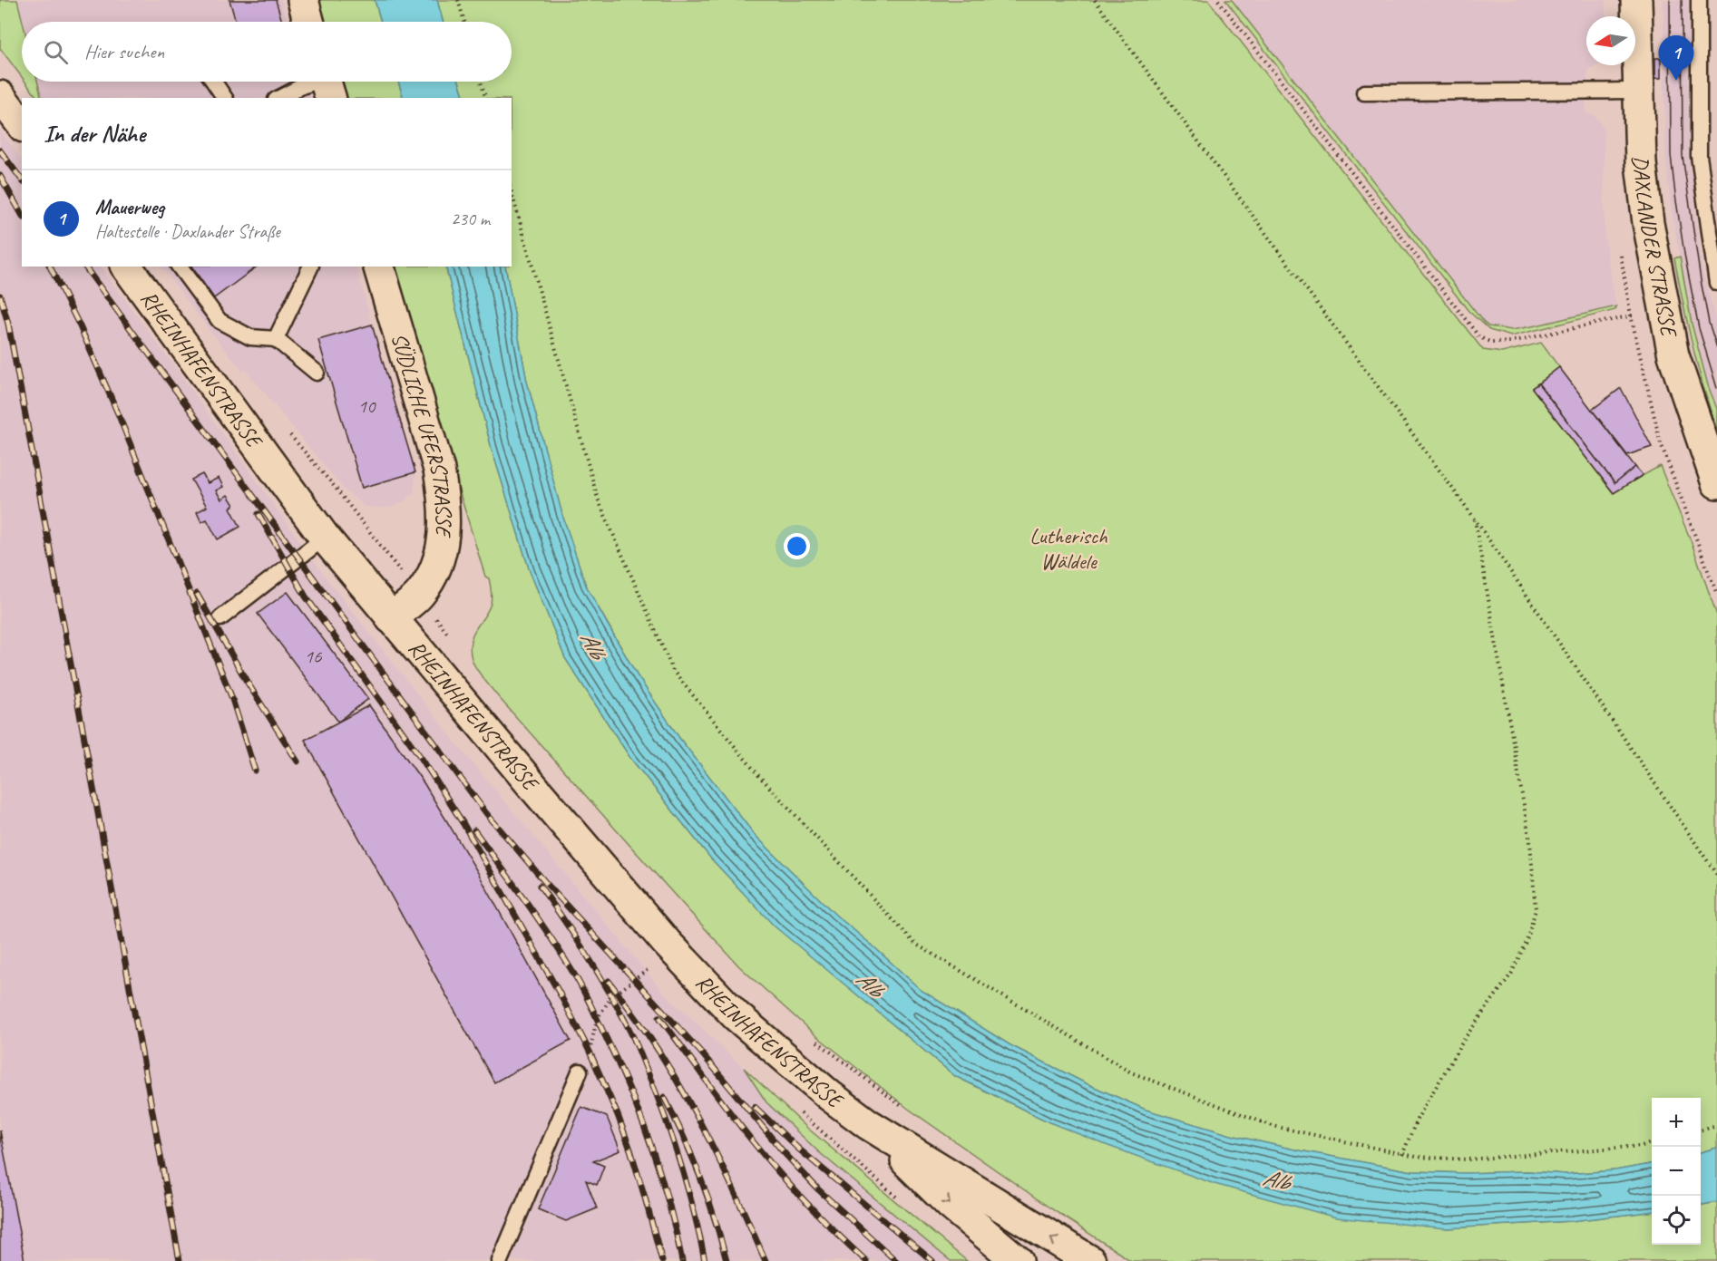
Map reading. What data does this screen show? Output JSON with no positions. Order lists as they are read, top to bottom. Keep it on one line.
{"streets":{"main road":["DAXLANDER STRASSE","RHEINHAFENSTRASSE","SÜDLICHE UFERSTRASSE"]},"crossings":[["RHEINHAFENSTRASSE","SÜDLICHE UFERSTRASSE"]],"water":["Alb"],"parks":["Lutherisch Wäldele"],"house_numbers":["10","16"],"north":"left","page":{"search":"Hier suchen","pins":"1","heading":"In der Nähe","list":[{"mark":"1","name":"Mauerweg","note":"Haltestelle · Daxlander Straße","value":"230 m"}],"map_buttons":["+","−"]}}
